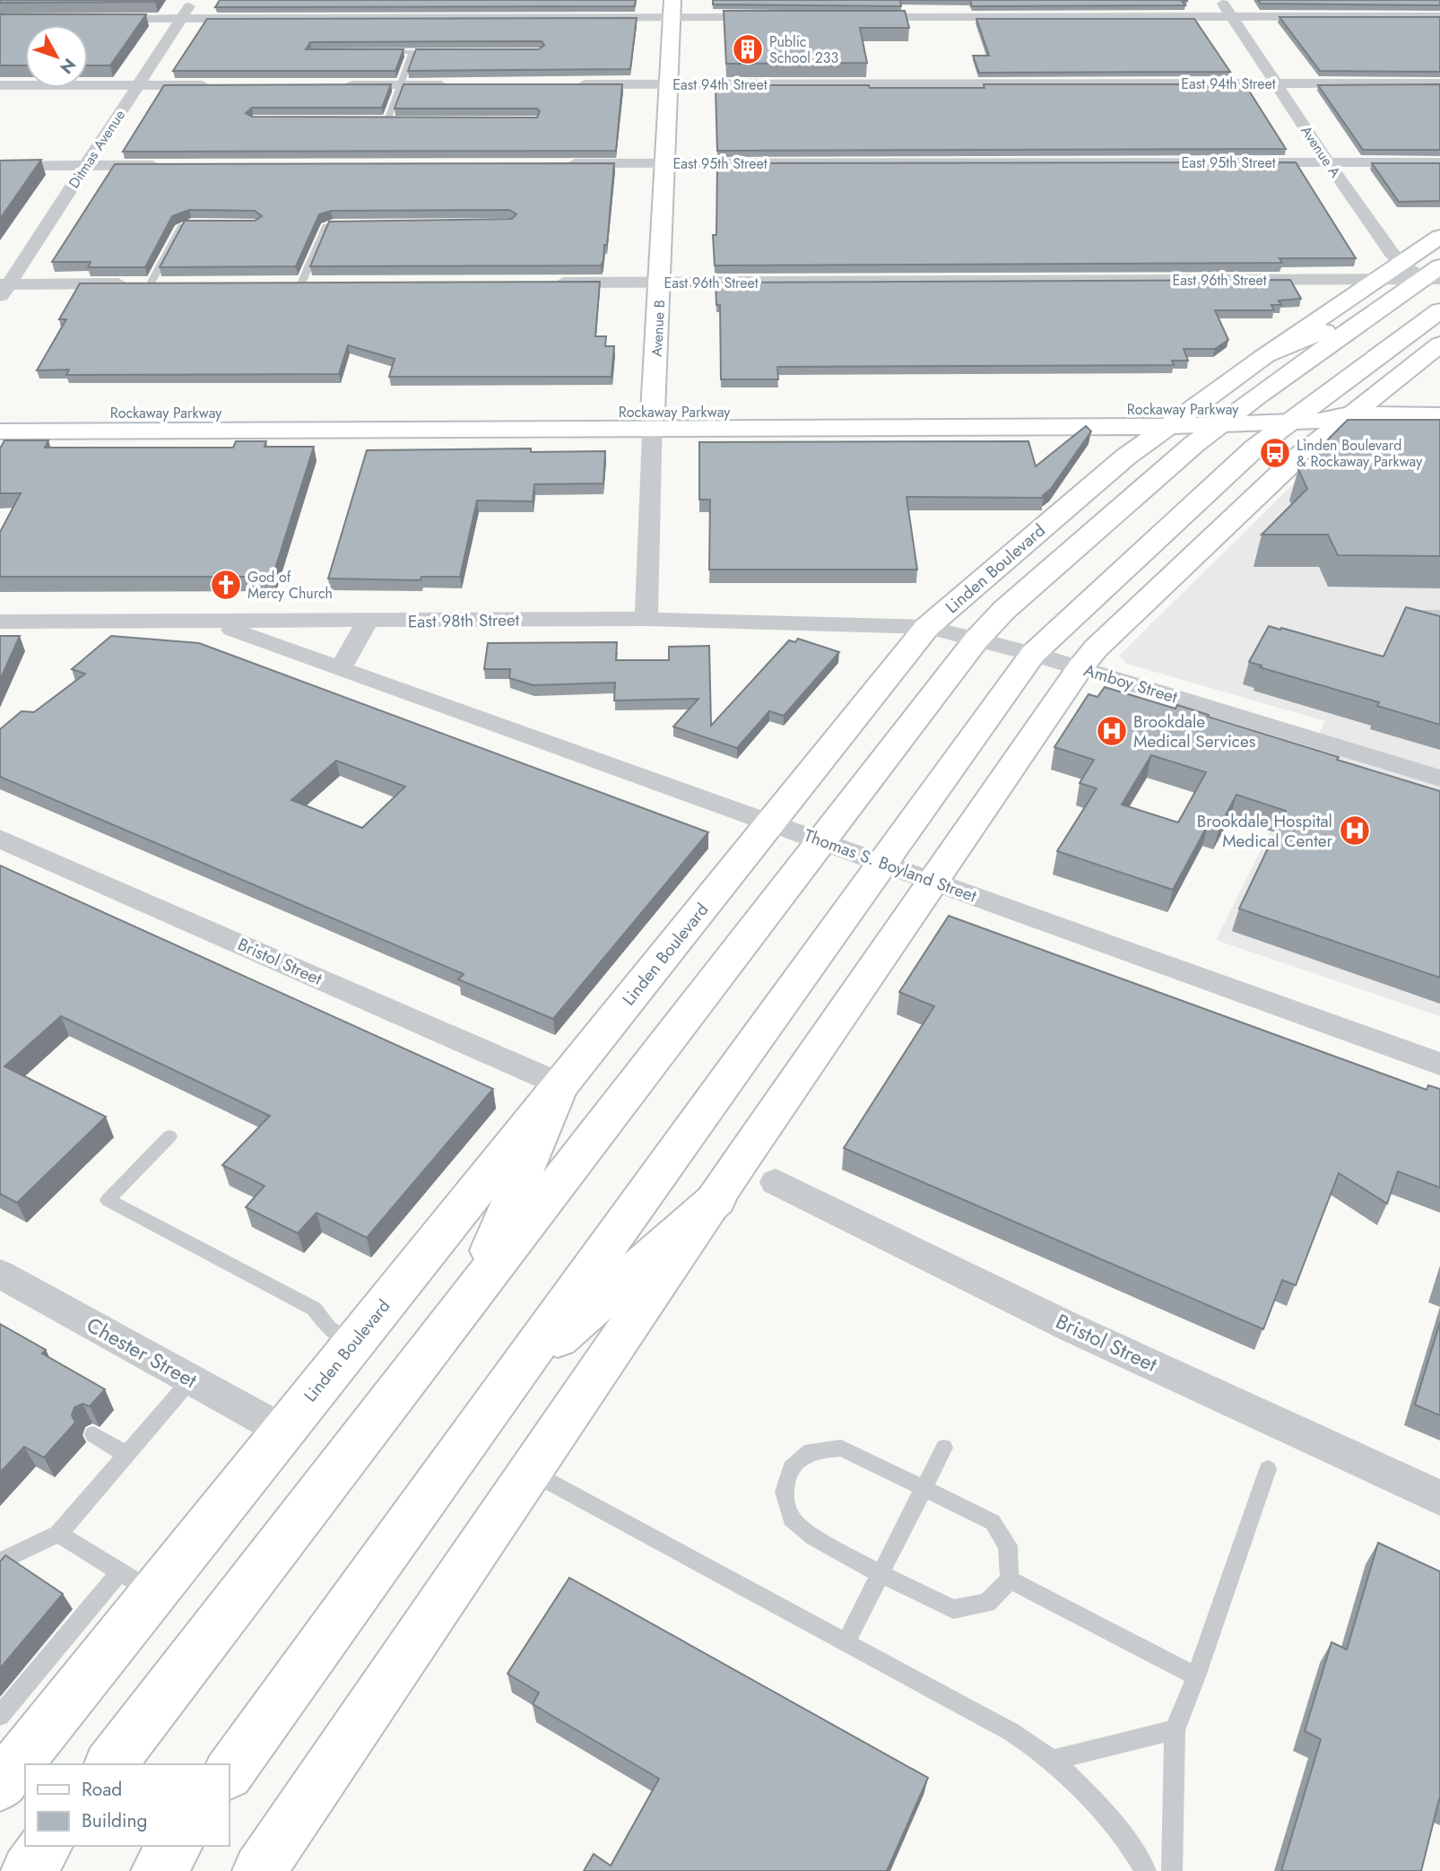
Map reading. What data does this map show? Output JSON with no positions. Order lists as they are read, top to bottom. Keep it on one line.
{"streets":{"main road":["Avenue B","Rockaway Parkway","Linden Boulevard"],"street":["East 94th Street","Ditmas Avenue","Avenue A","East 95th Street","East 96th Street","East 98th Street","Amboy Street","Thomas S. Boyland Street","Bristol Street","Chester Street"]},"crossings":[["East 94th Street","Avenue A"],["East 94th Street","Avenue B"],["Avenue A","East 95th Street"],["Avenue A","East 96th Street"],["Avenue A","Linden Boulevard"],["East 95th Street","Avenue B"],["East 96th Street","Avenue B"],["East 96th Street","Linden Boulevard"],["Avenue B","Rockaway Parkway"],["Avenue B","East 98th Street"],["Rockaway Parkway","Linden Boulevard"],["Linden Boulevard","East 98th Street"],["Linden Boulevard","Amboy Street"],["Linden Boulevard","Thomas S. Boyland Street"],["Linden Boulevard","Bristol Street"],["Linden Boulevard","Chester Street"],["East 98th Street","Amboy Street"],["East 98th Street","Thomas S. Boyland Street"]],"places":{"building":["Public School 233"],"bus stop":["Linden Boulevard & Rockaway Parkway"],"church":["God of Mercy Church"],"hospital":["Brookdale Medical Services","Brookdale Hospital Medical Center"]},"legend":["Road","Building"],"north":"bottom right"}
